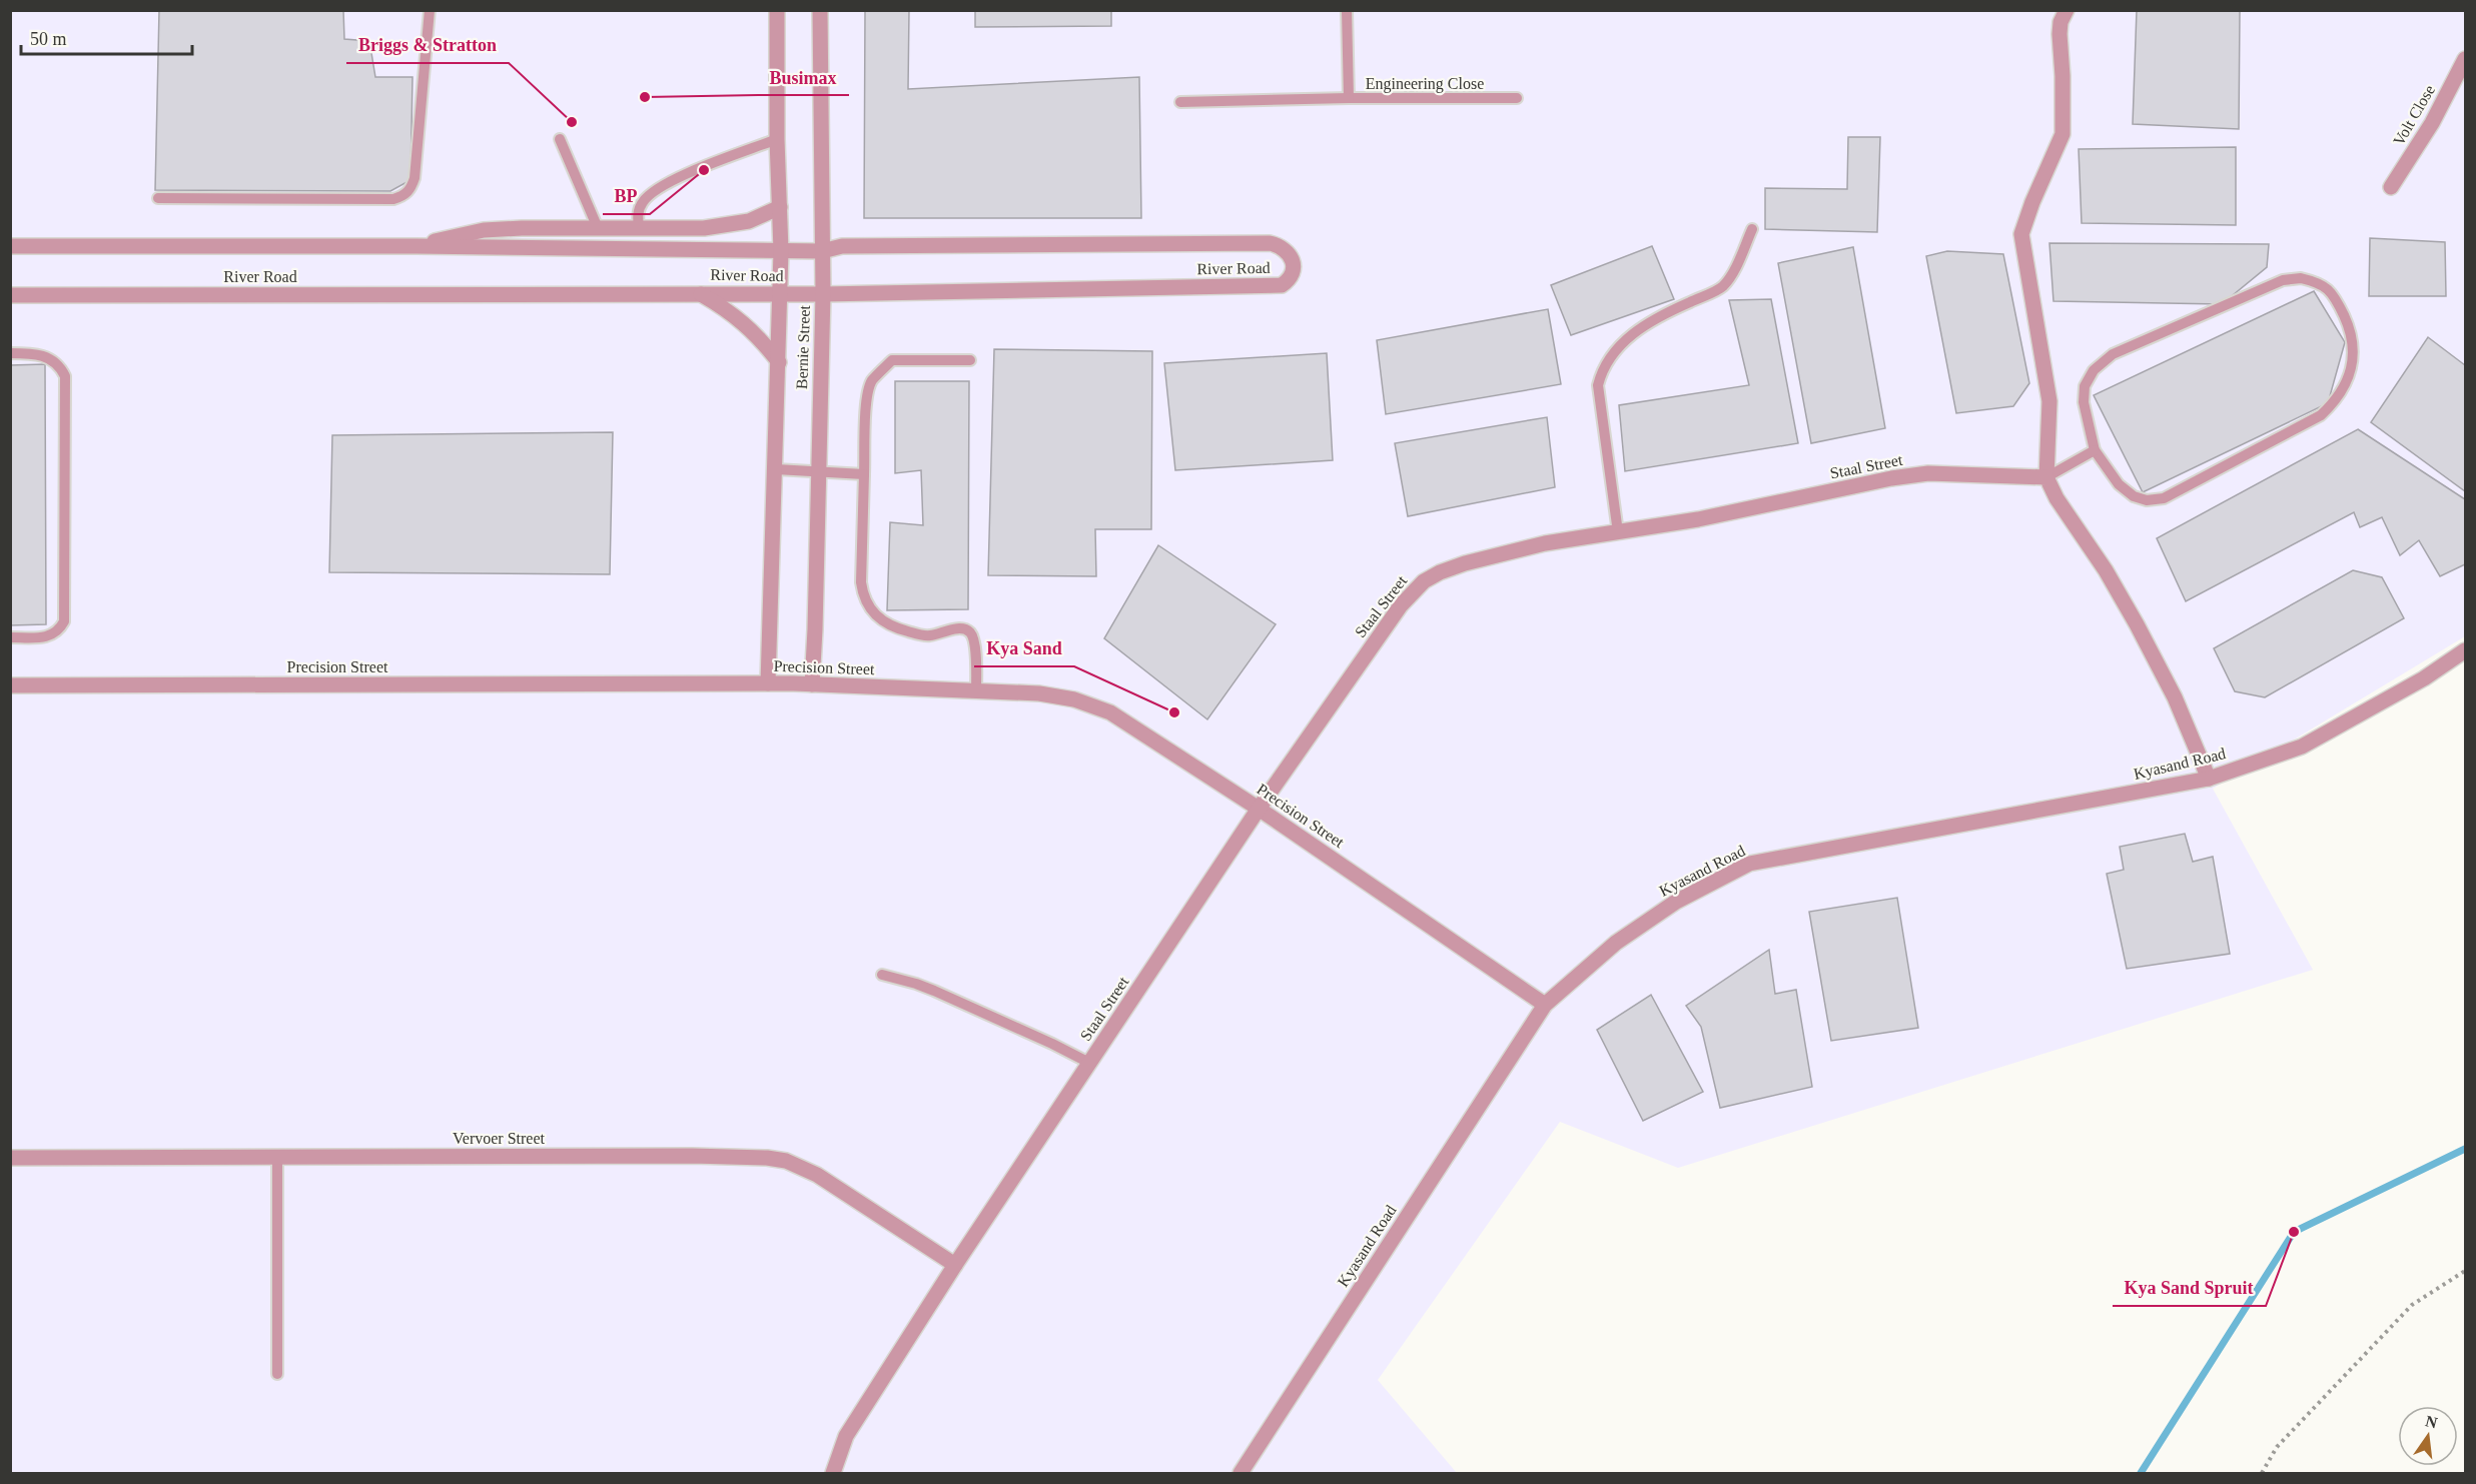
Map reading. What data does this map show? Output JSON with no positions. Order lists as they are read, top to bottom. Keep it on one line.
{"streets":{"street":["Volt Close","River Road","Bernie Street","Staal Street","Precision Street","Kyasand Road","Vervoer Street"],"lane":["Engineering Close"]},"crossings":[["River Road","Bernie Street"],["Bernie Street","Precision Street"],["Staal Street","Precision Street"],["Staal Street","Vervoer Street"],["Precision Street","Kyasand Road"]],"places":["Busimax","Briggs & Stratton","BP","Kya Sand","Kya Sand Spruit"],"scale_bar":"50 m","north":"top"}
